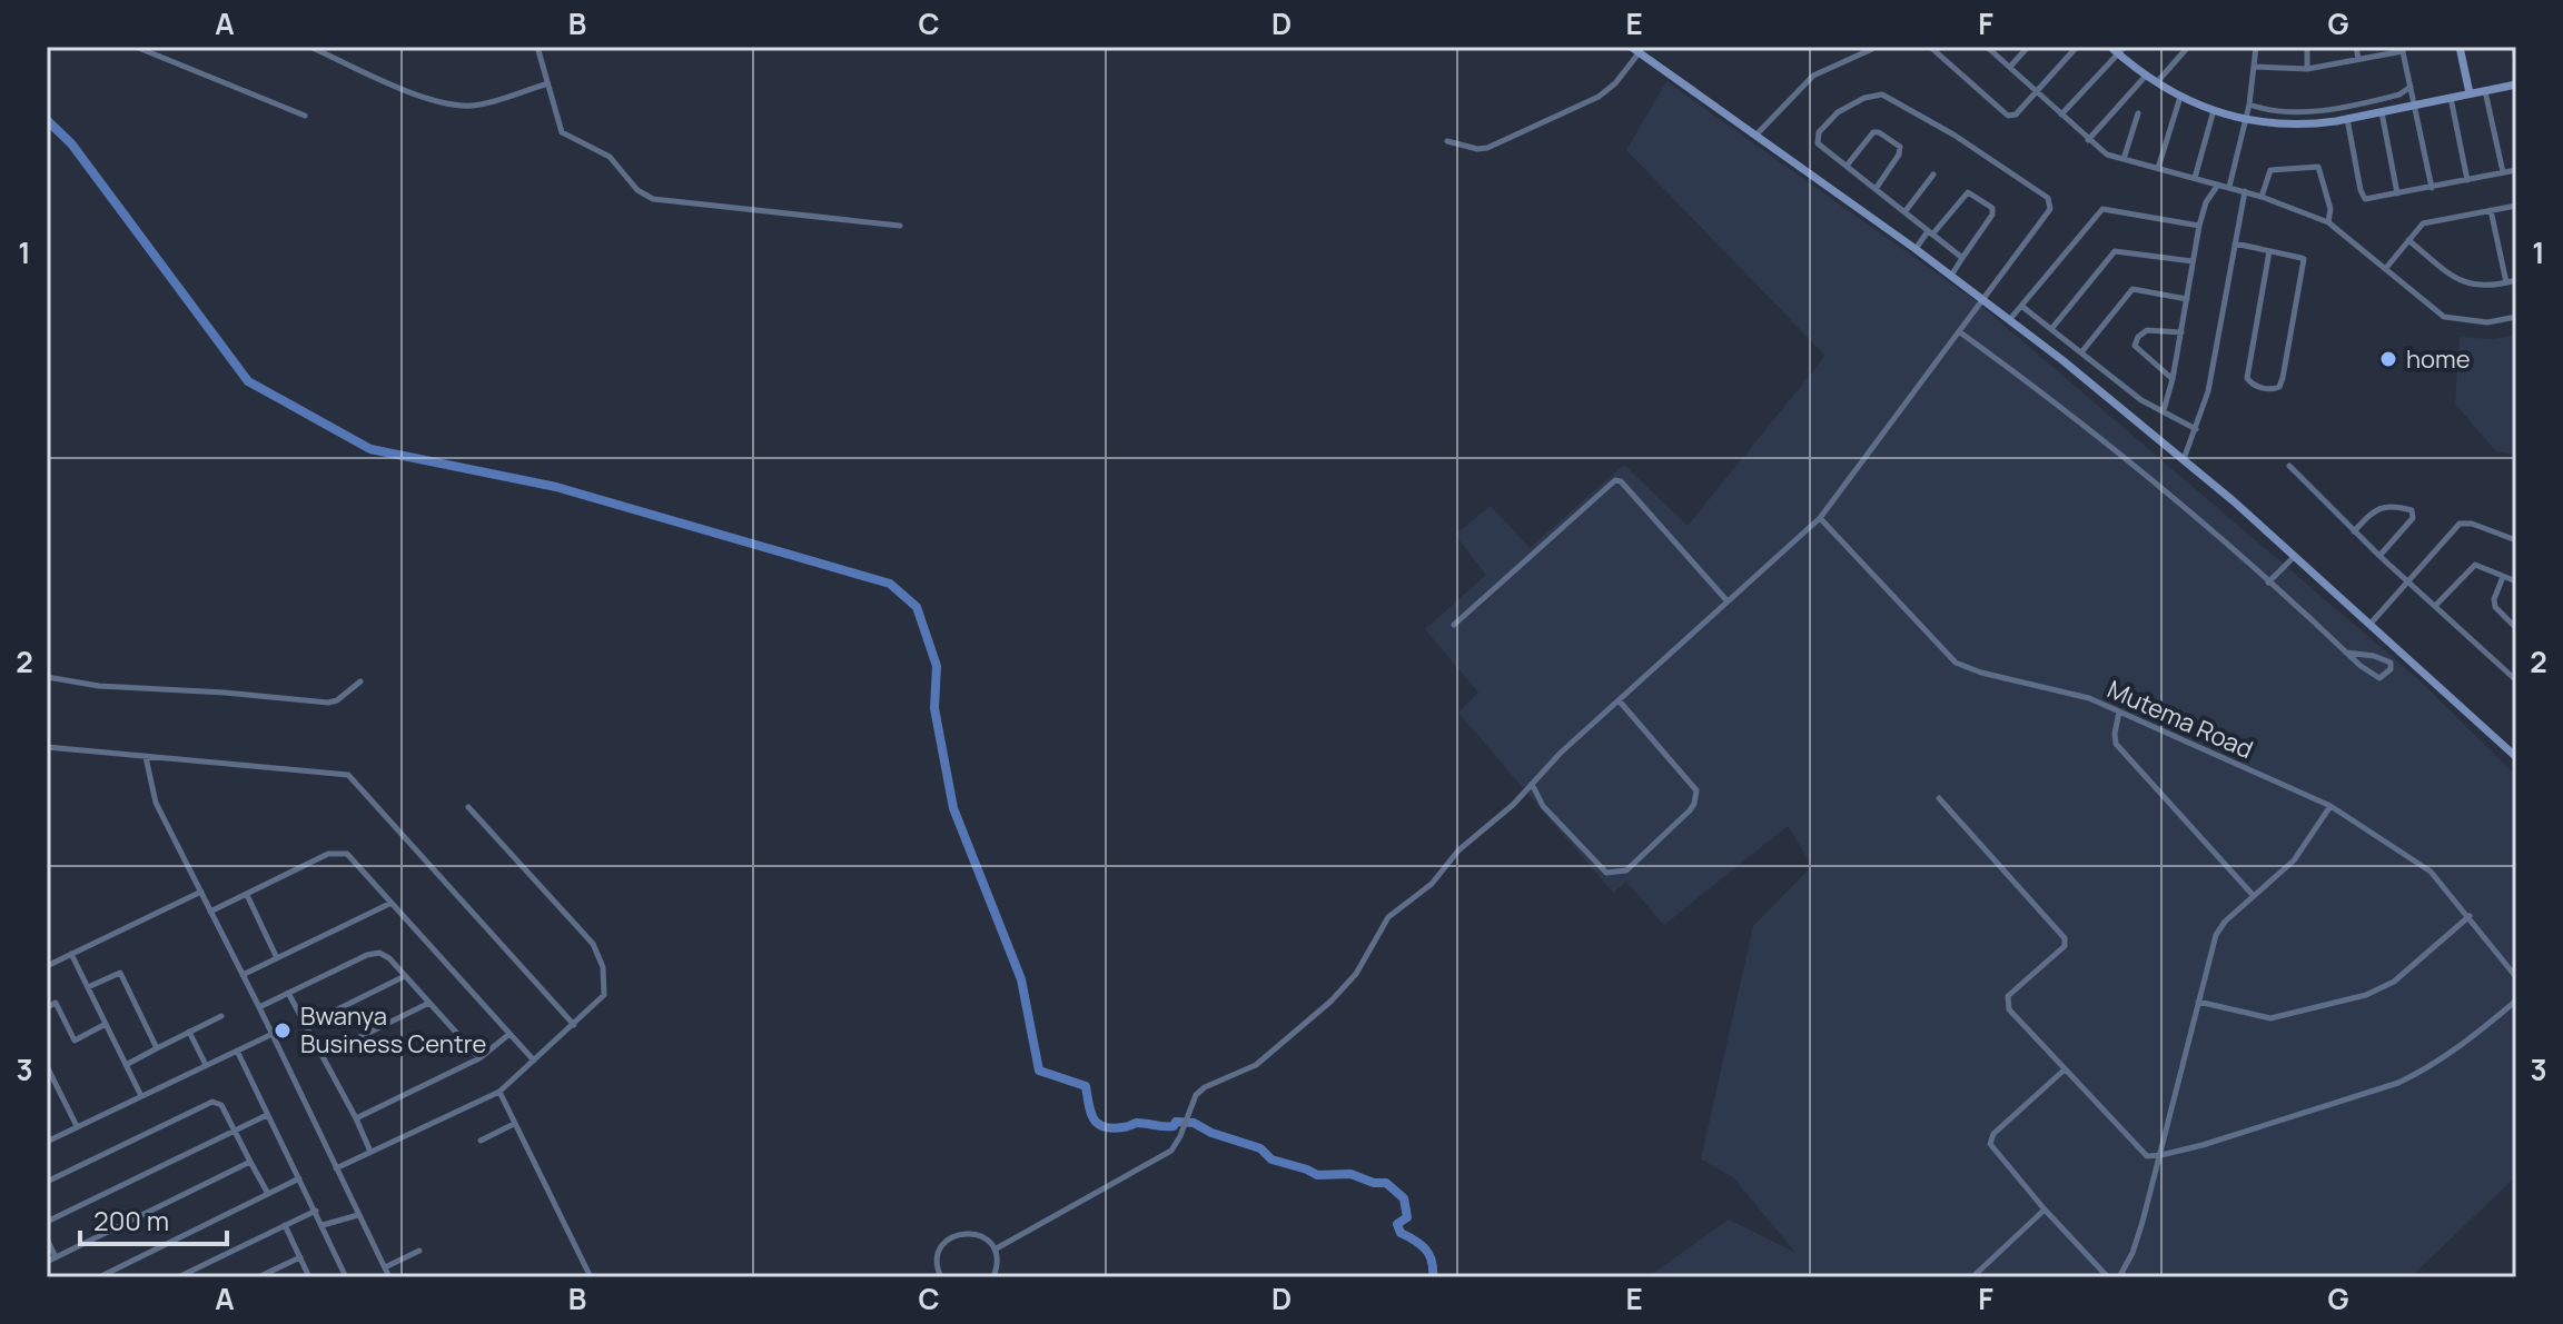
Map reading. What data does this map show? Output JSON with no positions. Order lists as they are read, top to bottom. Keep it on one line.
{"streets":{"street":["Mutema Road"]},"places":["home","Bwanya Business Centre"],"scale_bar":"200 m","grid":{"columns":["A","B","C","D","E","F","G"],"rows":["1","2","3"]}}
